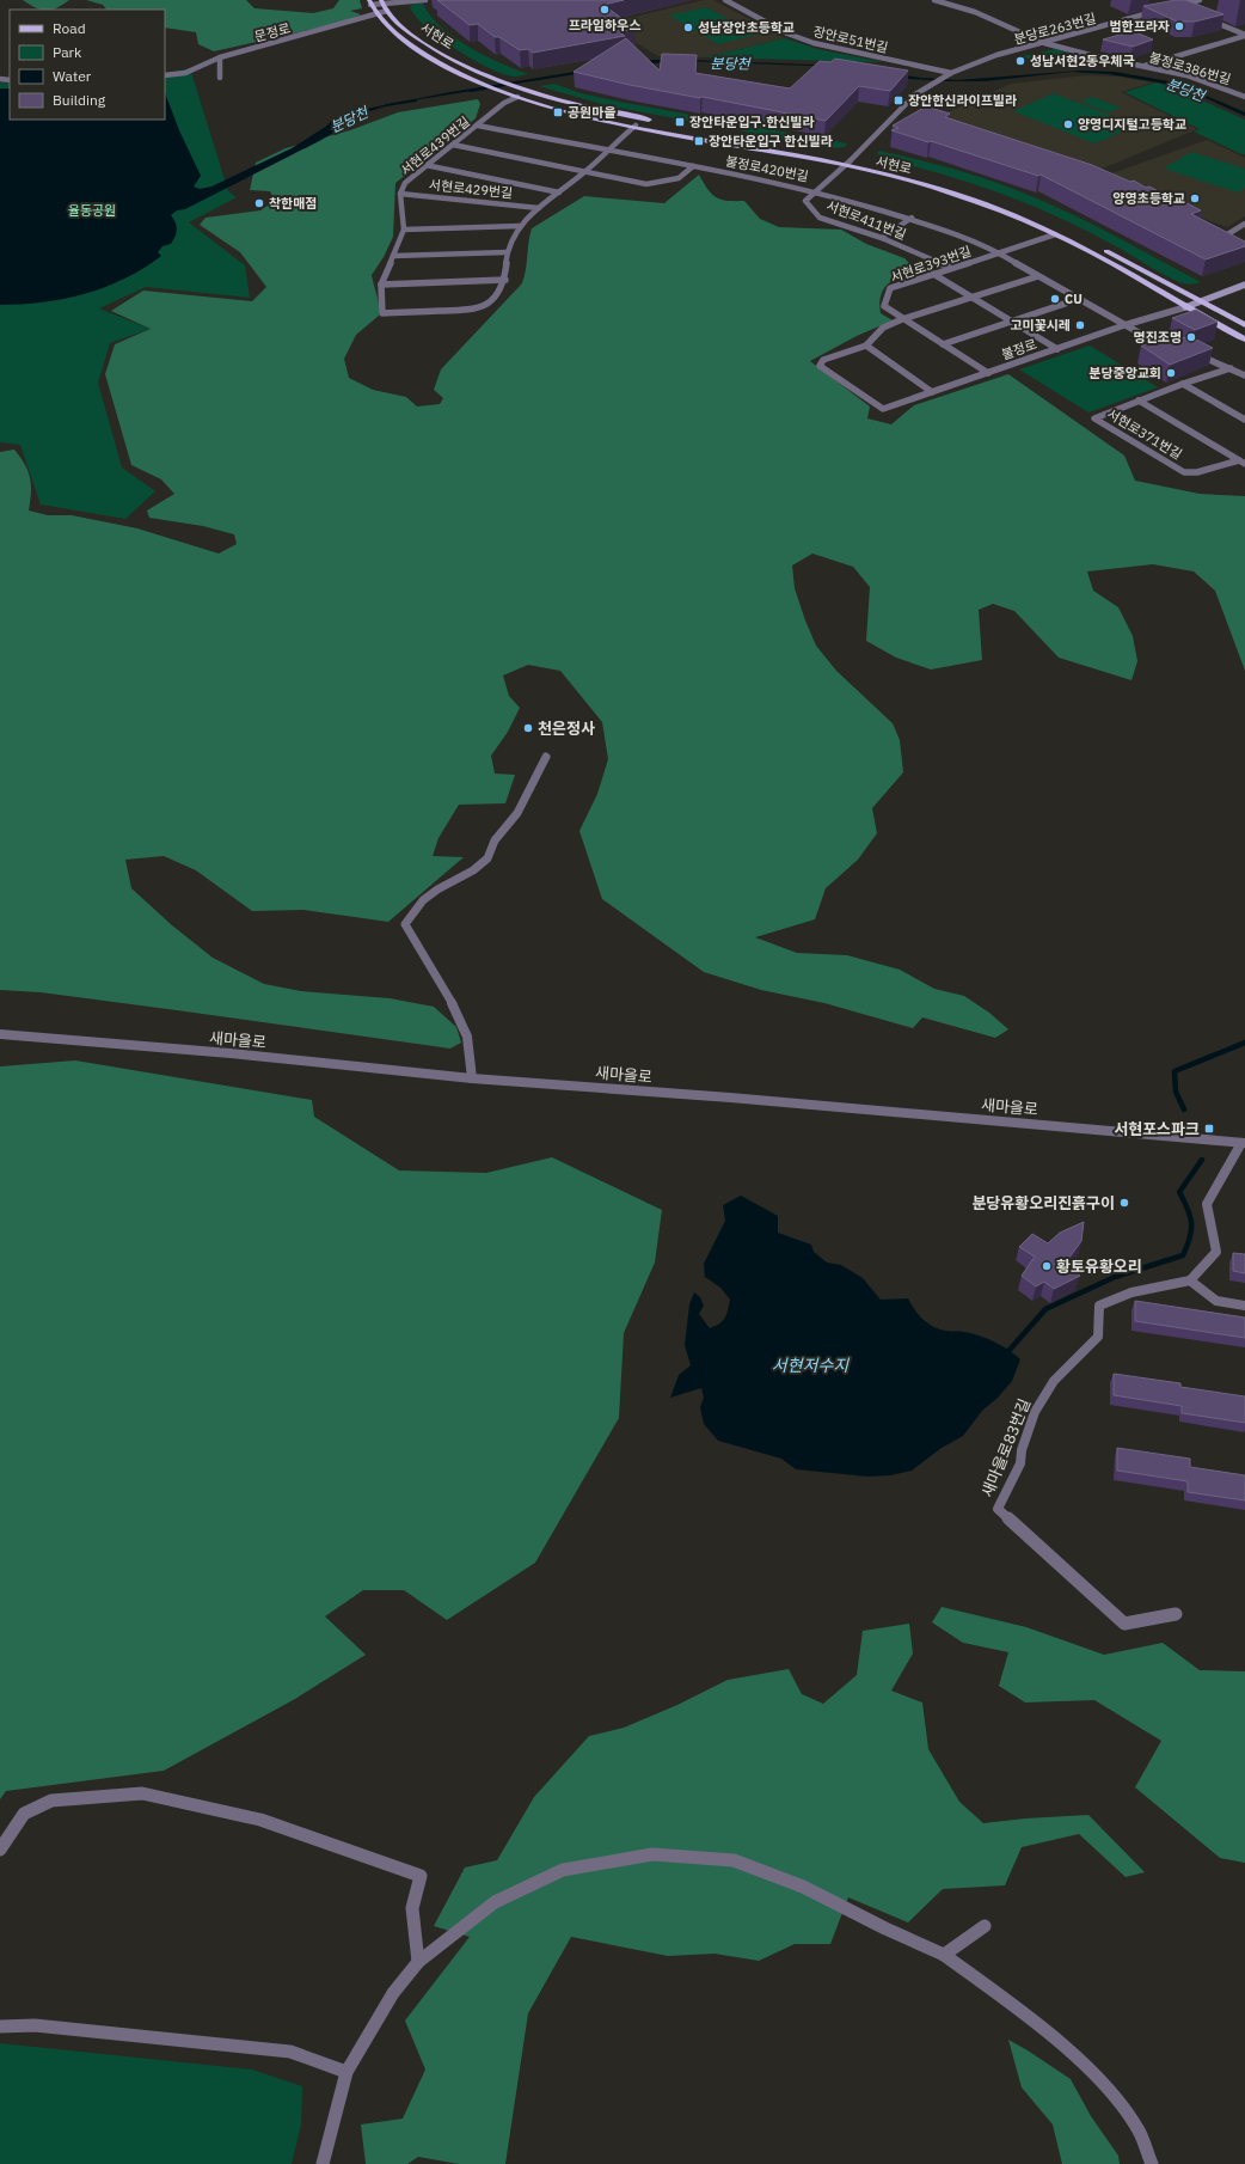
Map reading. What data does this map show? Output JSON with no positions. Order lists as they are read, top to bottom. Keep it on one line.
{"streets":{"main road":["서현로","불정로"],"street":["분당로263번길","문정로","장안로51번길","불정로386번길","서현로439번길","불정로420번길","서현로429번길","서현로411번길","서현로393번길","서현로371번길","새마을로","새마을로83번길"]},"crossings":[["분당로263번길","서현로"],["분당로263번길","장안로51번길"],["분당로263번길","불정로386번길"],["분당로263번길","서현로411번길"],["문정로","서현로"],["서현로","서현로439번길"],["서현로","서현로411번길"],["서현로","서현로393번길"],["서현로","불정로"],["서현로439번길","불정로420번길"],["서현로439번길","서현로429번길"],["불정로420번길","서현로411번길"],["불정로420번길","서현로393번길"],["불정로420번길","불정로"],["서현로411번길","서현로393번길"]],"water":["분당천","서현저수지"],"parks":["율동공원"],"places":{"other":["프라임하우스","범한프라자","성남장안초등학교","성남서현2동우체국","양영디지털고등학교","양영초등학교","착한매점","CU","고미꽃시레","명진조명","분당중앙교회","천은정사","분당유황오리진흙구이","황토유황오리"],"transit":["장안한신라이프빌라","공원마을","장안타운입구.한신빌라","장안타운입구 한신빌라","서현포스파크"]},"legend":["Road","Park","Water","Building"]}
